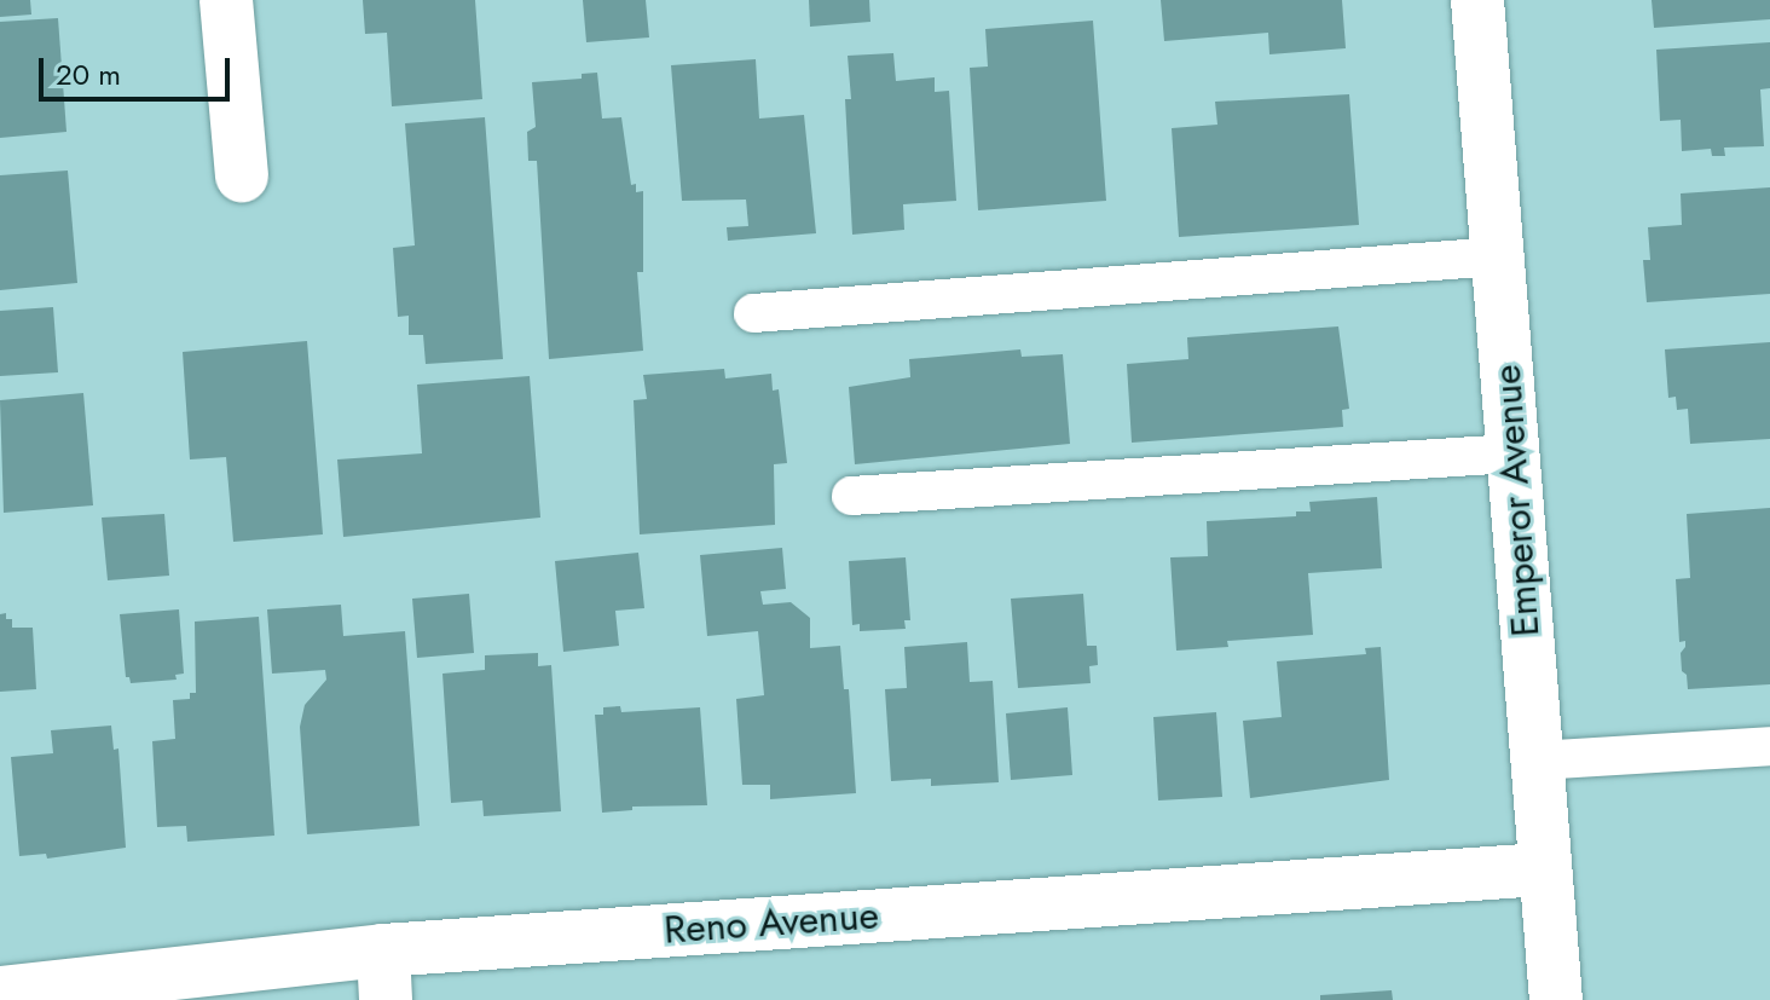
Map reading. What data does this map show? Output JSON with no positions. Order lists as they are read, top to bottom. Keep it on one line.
{"streets":{"street":["Emperor Avenue","Reno Avenue"]},"crossings":[["Emperor Avenue","Reno Avenue"]],"scale_bar":"20 m"}
